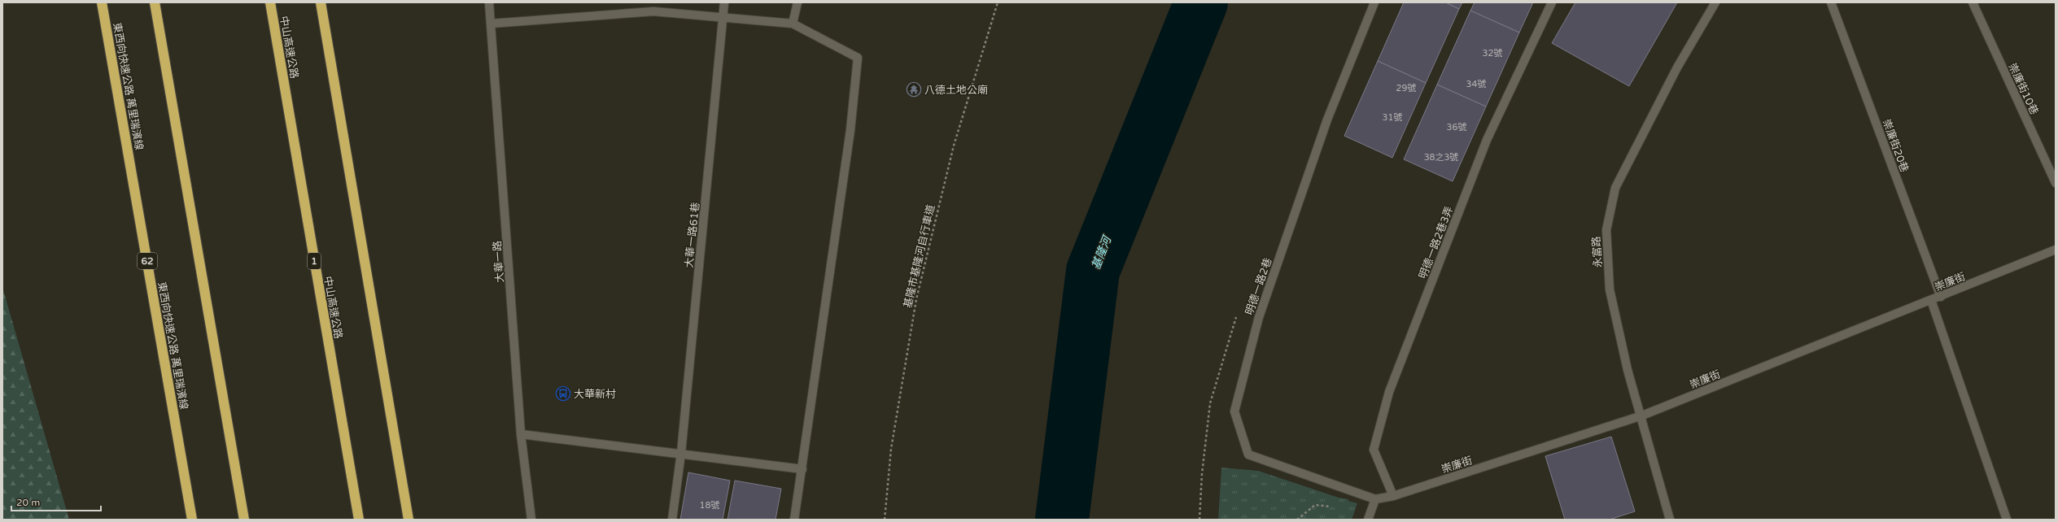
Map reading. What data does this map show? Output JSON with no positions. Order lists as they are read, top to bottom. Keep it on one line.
{"streets":{"highway":["中山高速公路","東西向快速公路 萬里瑞濱線","62","1"],"street":["崇廉街10巷","崇廉街20巷","大華一路61巷","明德一路2巷3弄","永富路","大華一路","崇廉街","明德一路2巷"],"path":["基隆市基隆河自行車道"]},"crossings":[["崇廉街20巷","崇廉街"],["明德一路2巷3弄","崇廉街"],["永富路","崇廉街"],["崇廉街","明德一路2巷"]],"water":["基隆河"],"places":{"temple":["八德土地公廟"],"bus stop":["大華新村"]},"house_numbers":["32號","34號","29號","31號","36號","38之3號","18號"],"scale_bar":"20 m"}
